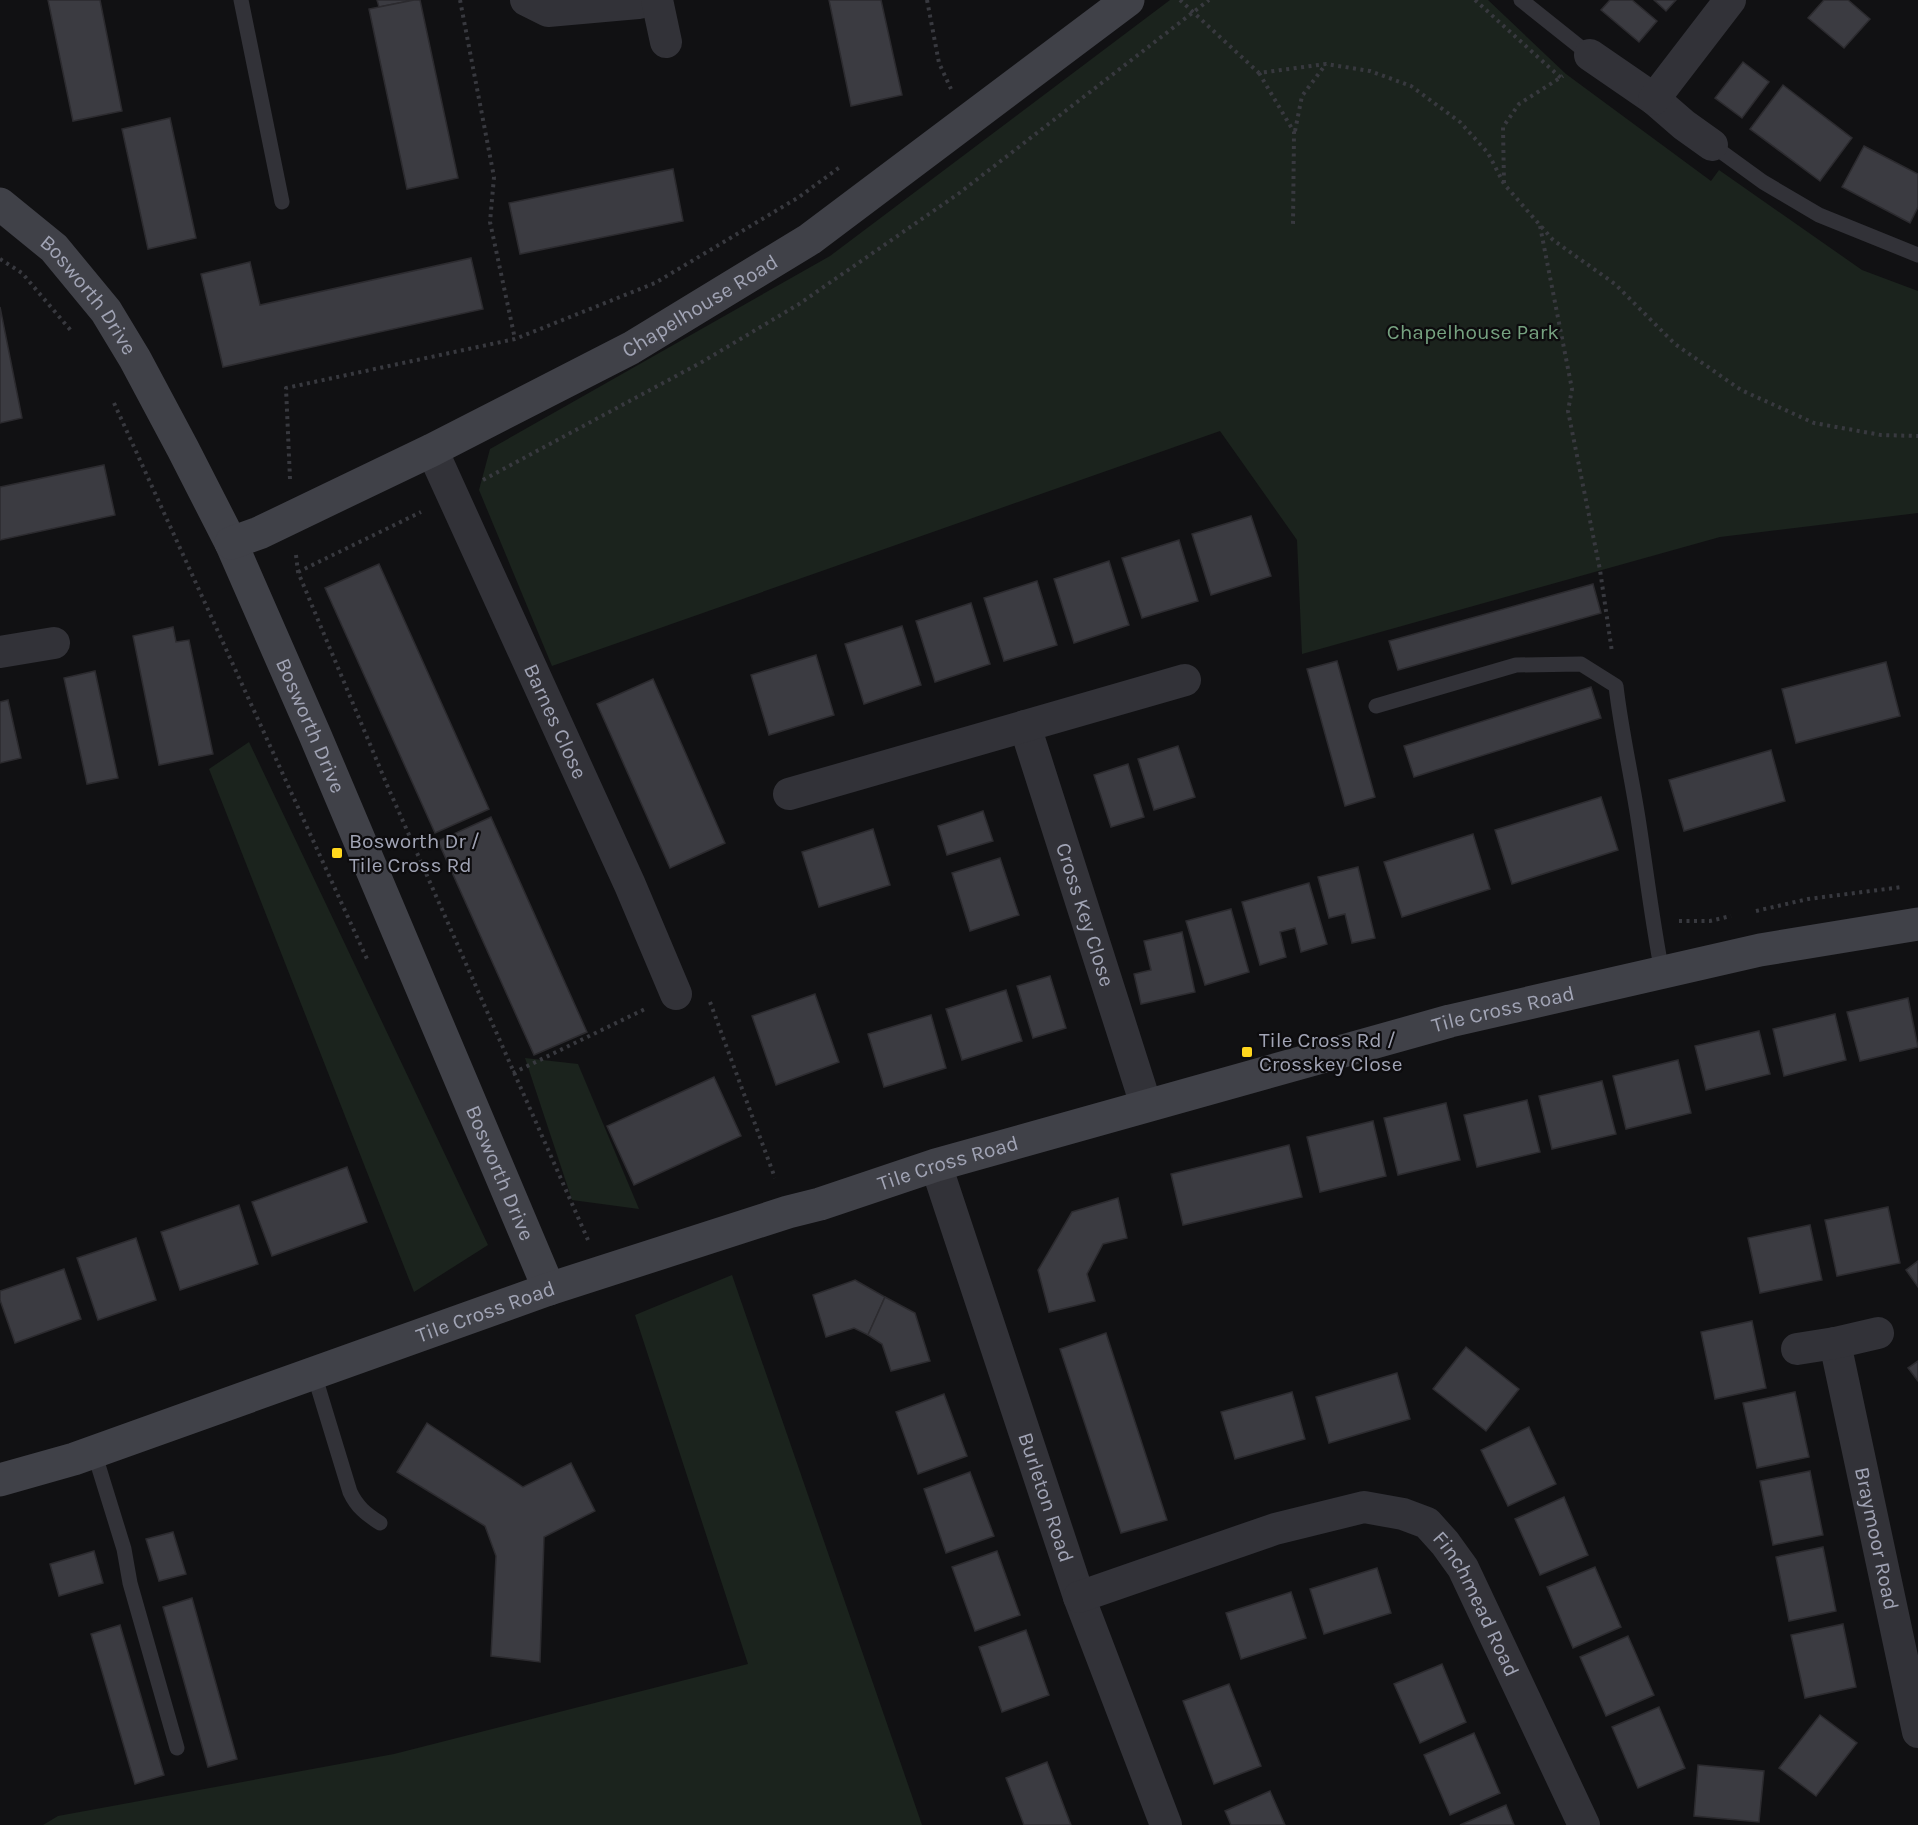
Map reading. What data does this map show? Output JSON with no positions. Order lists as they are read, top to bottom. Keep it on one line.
{"streets":{"street":["Bosworth Drive","Chapelhouse Road","Barnes Close","Cross Key Close","Tile Cross Road","Burleton Road","Braymoor Road","Finchmead Road"]},"crossings":[["Bosworth Drive","Chapelhouse Road"],["Bosworth Drive","Tile Cross Road"],["Chapelhouse Road","Barnes Close"],["Cross Key Close","Tile Cross Road"],["Tile Cross Road","Burleton Road"],["Burleton Road","Finchmead Road"]],"parks":["Chapelhouse Park"],"places":{"transit":["Bosworth Dr / Tile Cross Rd","Tile Cross Rd / Crosskey Close"]}}
